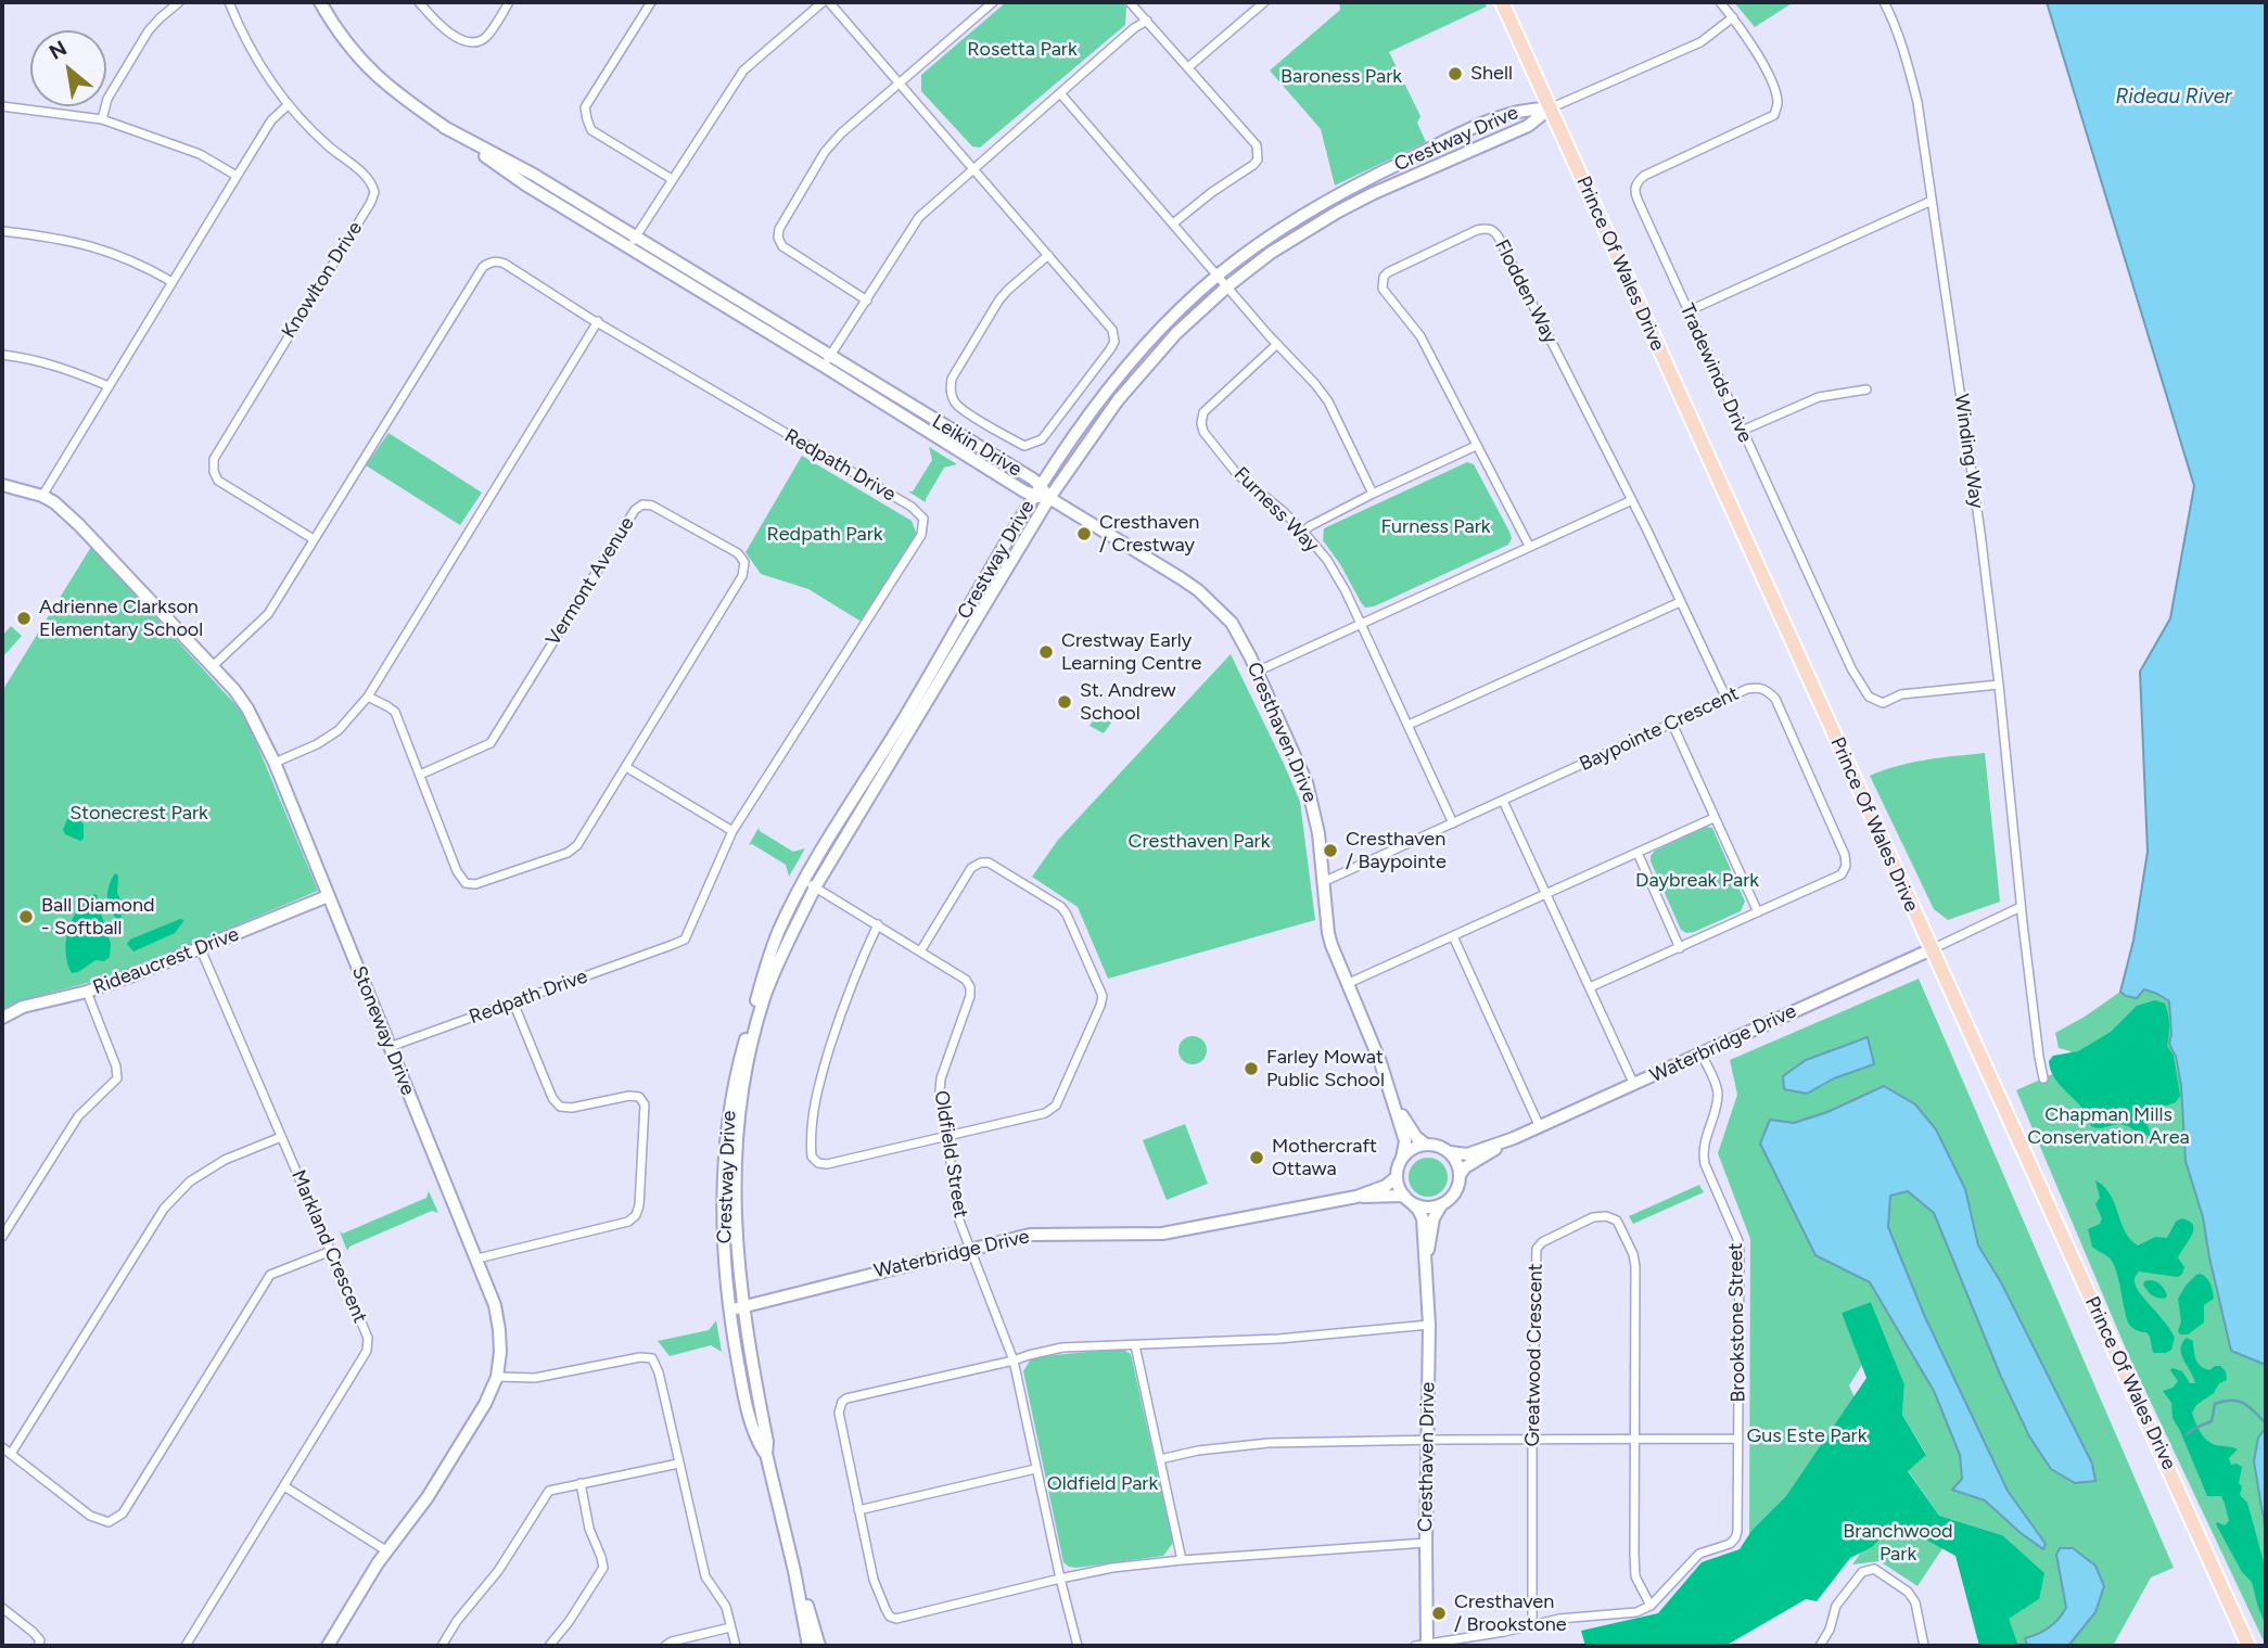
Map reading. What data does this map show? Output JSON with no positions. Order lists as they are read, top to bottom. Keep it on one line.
{"streets":{"main road":["Prince Of Wales Drive"],"street":["Crestway Drive","Knowlton Drive","Flodden Way","Tradewinds Drive","Leikin Drive","Winding Way","Redpath Drive","Furness Way","Vermont Avenue","Baypointe Crescent","Cresthaven Drive","Rideaucrest Drive","Stoneway Drive","Waterbridge Drive","Oldfield Street","Markland Crescent","Brookstone Street","Greatwood Crescent"]},"crossings":[["Crestway Drive","Prince Of Wales Drive"],["Crestway Drive","Leikin Drive"],["Crestway Drive","Cresthaven Drive"],["Crestway Drive","Waterbridge Drive"],["Crestway Drive","Oldfield Street"],["Prince Of Wales Drive","Waterbridge Drive"],["Knowlton Drive","Redpath Drive"],["Flodden Way","Baypointe Crescent"],["Tradewinds Drive","Winding Way"],["Leikin Drive","Cresthaven Drive"],["Redpath Drive","Stoneway Drive"],["Furness Way","Baypointe Crescent"],["Baypointe Crescent","Cresthaven Drive"],["Cresthaven Drive","Waterbridge Drive"],["Rideaucrest Drive","Stoneway Drive"],["Rideaucrest Drive","Markland Crescent"],["Waterbridge Drive","Oldfield Street"],["Waterbridge Drive","Brookstone Street"],["Brookstone Street","Greatwood Crescent"]],"water":["Rideau River"],"parks":["Rosetta Park","Baroness Park","Furness Park","Redpath Park","Stonecrest Park","Cresthaven Park","Daybreak Park","Chapman Mills Conservation Area","Gus Este Park","Oldfield Park","Branchwood Park"],"places":["Shell","Cresthaven / Crestway","Adrienne Clarkson Elementary School","Crestway Early Learning Centre","St. Andrew School","Cresthaven / Baypointe","Ball Diamond - Softball","Farley Mowat Public School","Mothercraft Ottawa","Cresthaven / Brookstone"],"north":"top left"}
